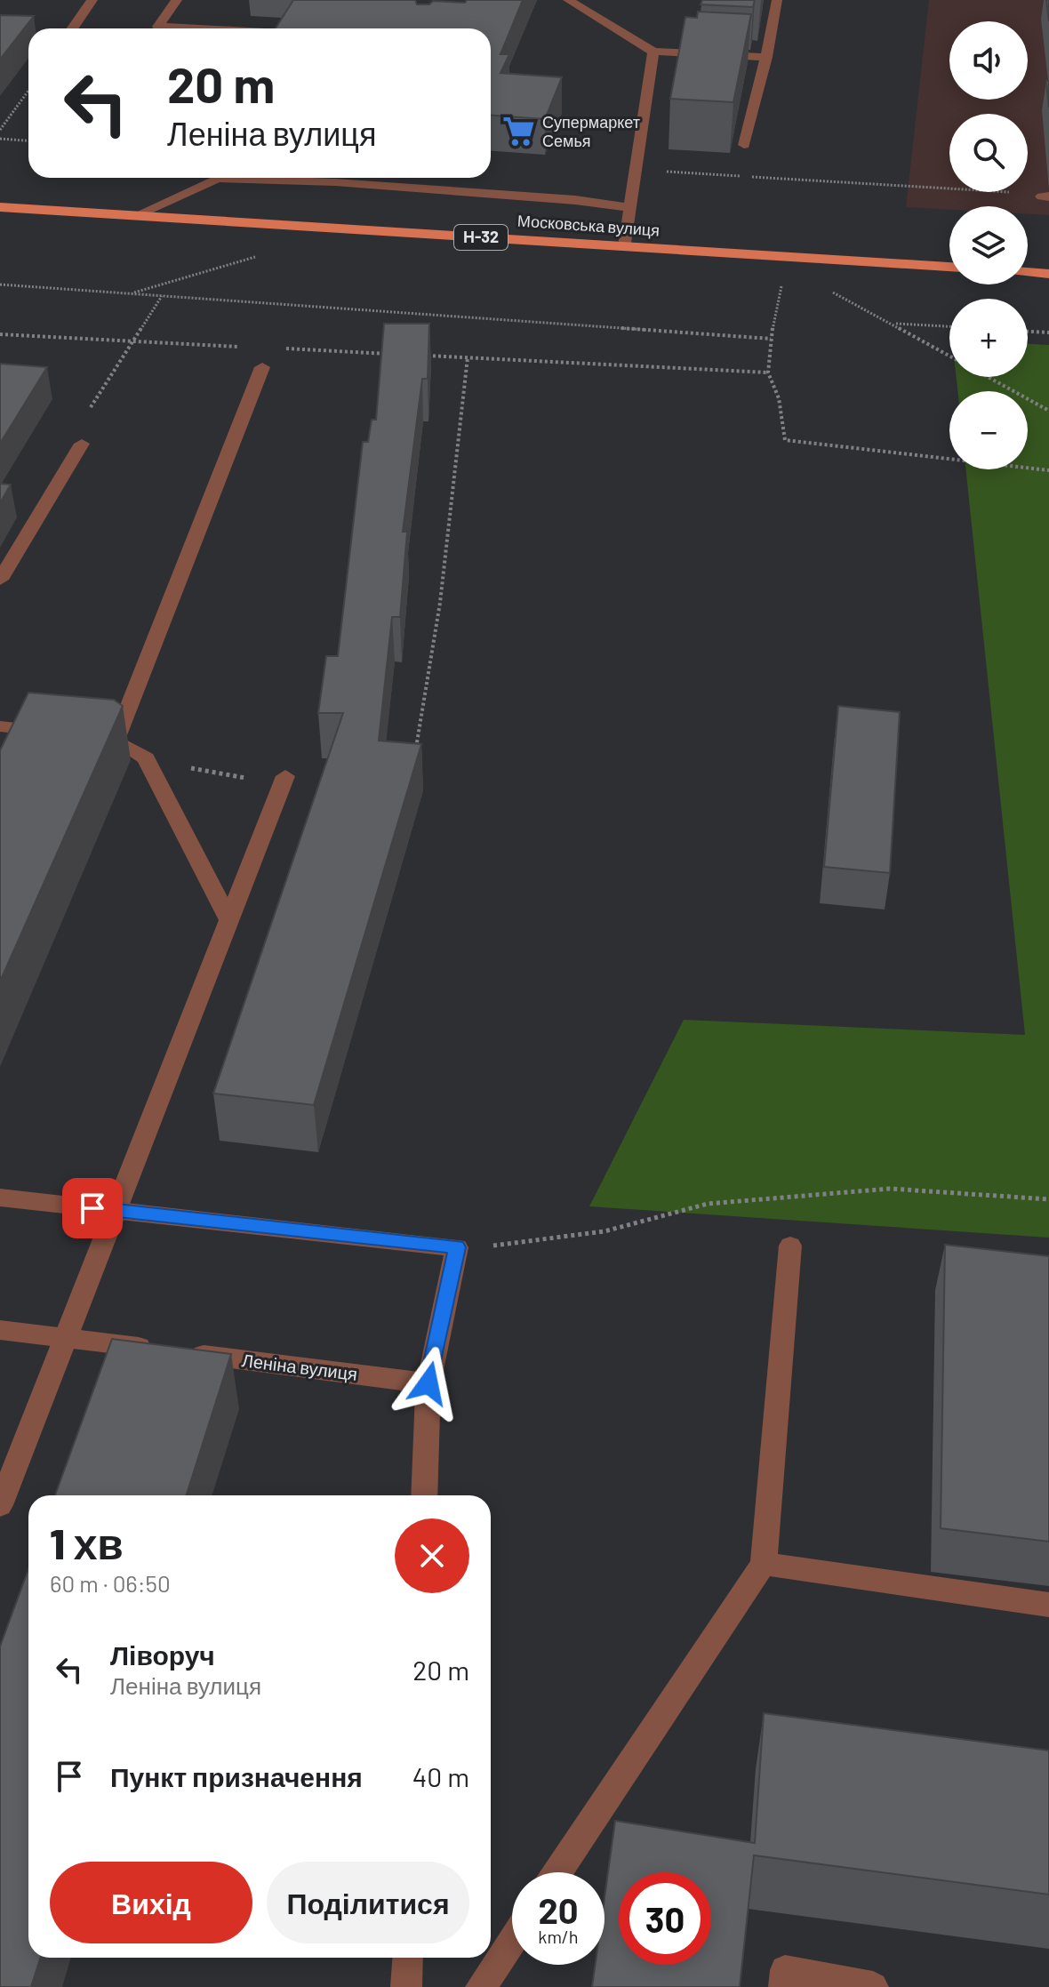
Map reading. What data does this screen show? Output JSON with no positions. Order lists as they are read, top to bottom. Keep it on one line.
{"streets":{"main road":["Московська вулиця","Н-32"],"street":["Леніна вулиця"]},"places":{"supermarket":["Супермаркет Семья"]},"page":{"map_buttons":["+","−"],"turn":["20 m","Леніна вулиця"],"heading":["1 хв","60 m · 06:50"],"list":[{"name":"Ліворуч","note":"Леніна вулиця","value":"20 m"},{"name":"Пункт призначення","value":"40 m"}],"buttons":["Вихід","Поділитися"],"speed":"20 km/h","limit":"30"}}
